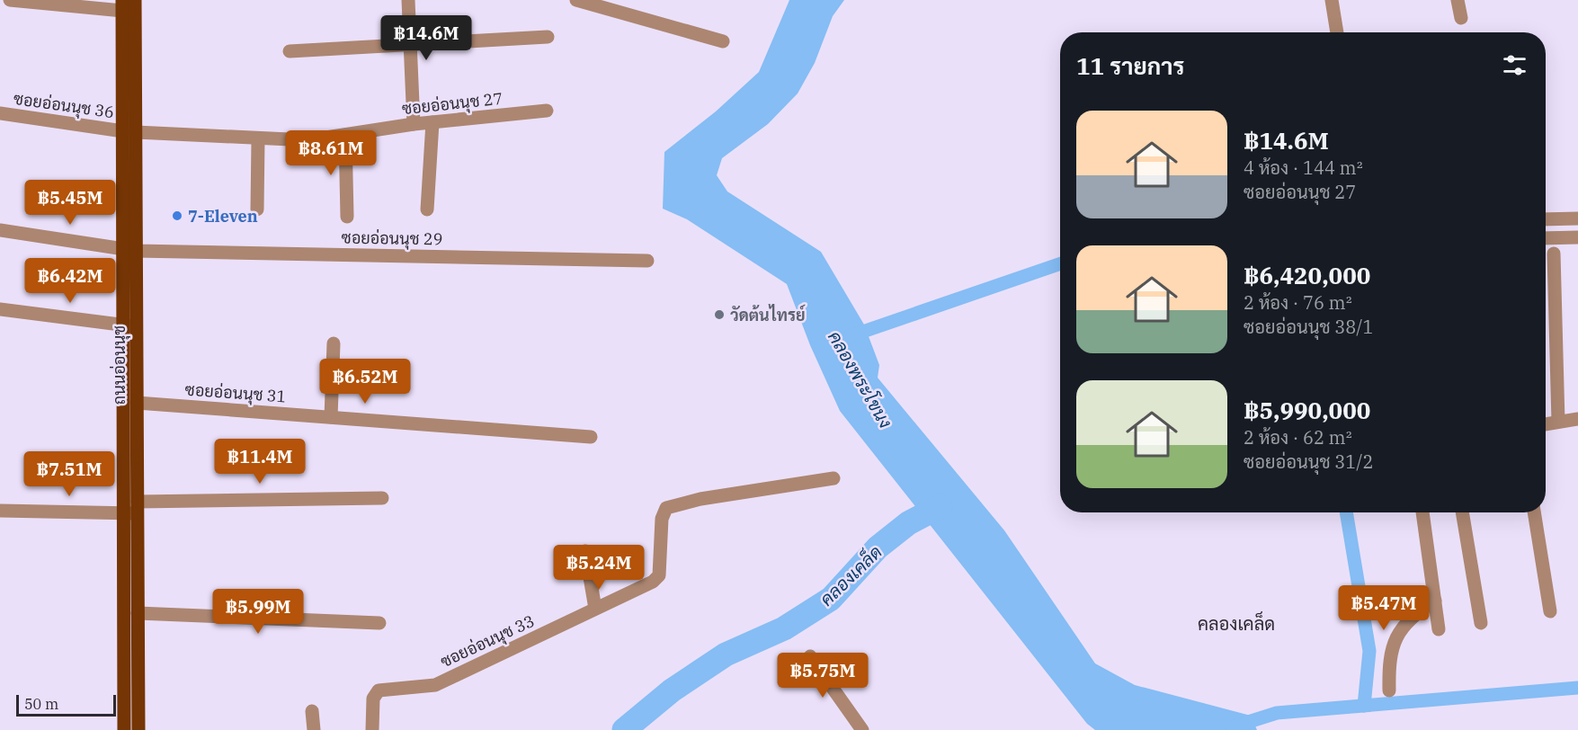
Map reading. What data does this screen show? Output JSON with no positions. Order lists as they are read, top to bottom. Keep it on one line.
{"streets":{"main road":["ถนนอ่อนนุช"],"street":["ซอยอ่อนนุช 27","ซอยอ่อนนุช 36","ซอยอ่อนนุช 29","ซอยอ่อนนุช 31","ซอยอ่อนนุช 33"]},"crossings":[["ซอยอ่อนนุช 27","ซอยอ่อนนุช 36"],["ซอยอ่อนนุช 27","ถนนอ่อนนุช"],["ซอยอ่อนนุช 36","ถนนอ่อนนุช"],["ซอยอ่อนนุช 29","ถนนอ่อนนุช"],["ถนนอ่อนนุช","ซอยอ่อนนุช 31"]],"districts":["คลองเคล็ด"],"water":["คลองพระโขนง","คลองเคล็ด"],"places":["7-Eleven","วัดต้นไทรย์"],"scale_bar":"50 m","page":{"price":["฿14.6M","฿8.61M","฿5.45M","฿6.42M","฿6.52M","฿11.4M","฿7.51M","฿5.24M","฿5.47M","฿5.99M","฿5.75M"],"heading":"11 รายการ","list":[{"name":"฿14.6M","note":"4 ห้อง · 144 m² · ซอยอ่อนนุช 27"},{"name":"฿6,420,000","note":"2 ห้อง · 76 m² · ซอยอ่อนนุช 38/1"},{"name":"฿5,990,000","note":"2 ห้อง · 62 m² · ซอยอ่อนนุช 31/2"}],"scale":"50 m"}}
